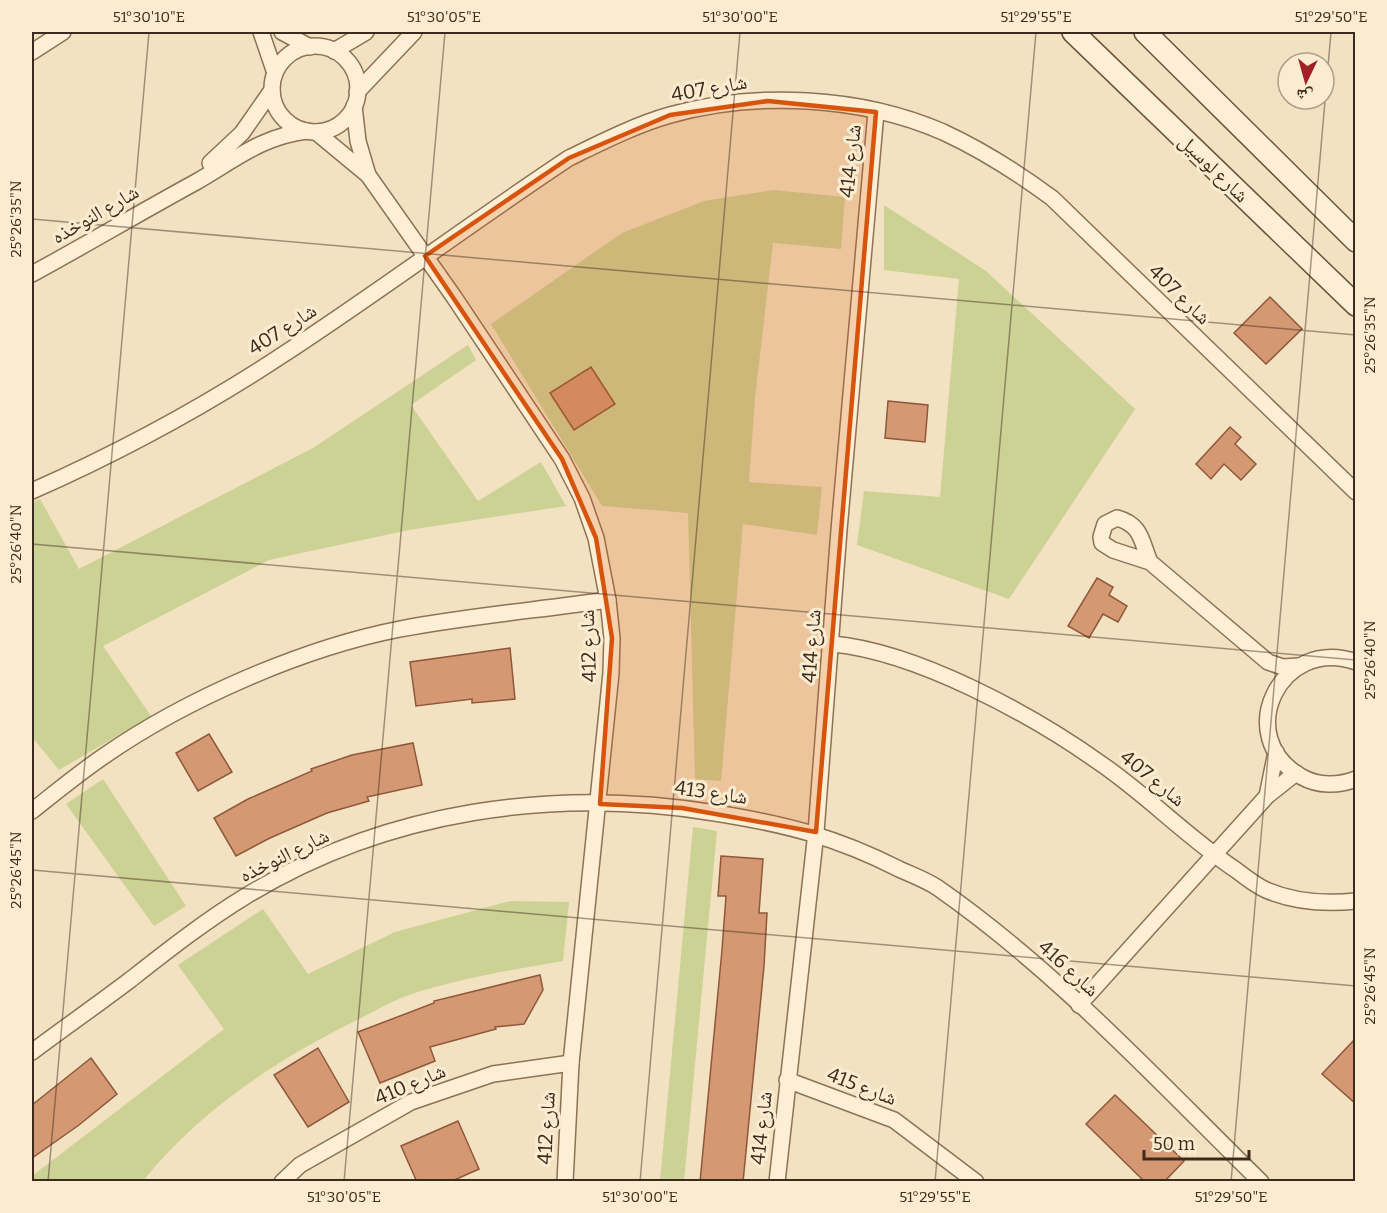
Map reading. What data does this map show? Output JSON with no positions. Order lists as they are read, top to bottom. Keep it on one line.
{"streets":{"street":["شارع 407","شارع 414","شارع لوسيل","شارع النوخذه","شارع 412","شارع 413","شارع 416","شارع 410","شارع 415"]},"crossings":[["شارع 407","شارع 414"],["شارع 407","شارع 412"],["شارع 414","شارع 413"],["شارع 414","شارع 416"],["شارع 414","شارع 415"],["شارع النوخذه","شارع 412"],["شارع النوخذه","شارع 413"],["شارع 412","شارع 413"],["شارع 412","شارع 410"],["شارع 413","شارع 416"]],"scale_bar":"50 m","north":"bottom","coordinates":["51°30'10\"E","51°30'05\"E","51°30'00\"E","51°29'55\"E","51°29'50\"E","25°26'35\"N","25°26'40\"N","25°26'45\"N"]}
